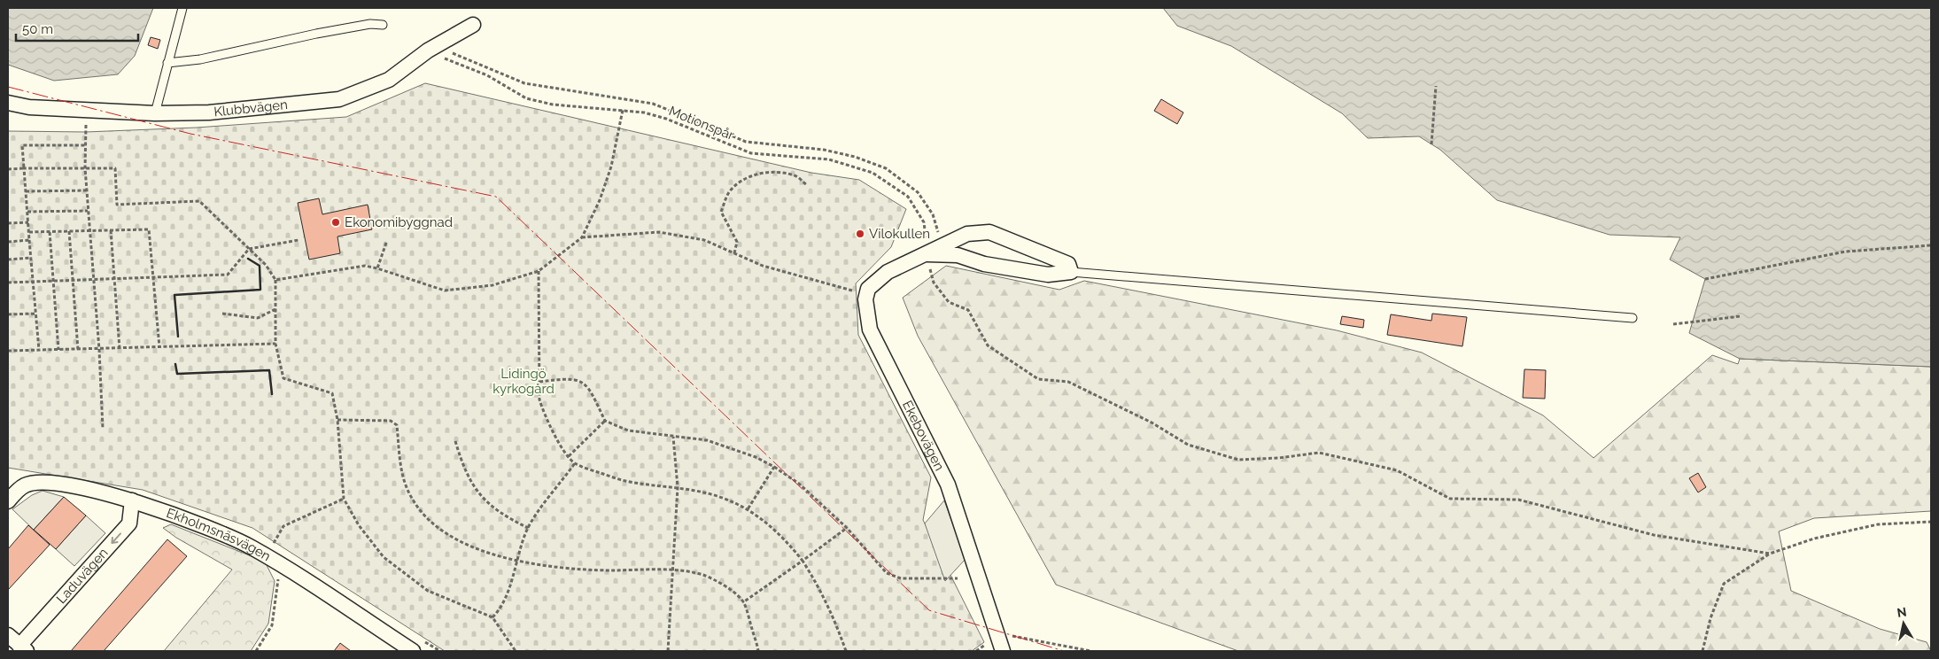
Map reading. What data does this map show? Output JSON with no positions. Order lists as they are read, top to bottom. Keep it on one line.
{"streets":{"street":["Klubbvägen","Ekebovägen","Ekholmsnäsvägen","Laduvägen"],"path":["Motionspår"]},"crossings":[["Klubbvägen","Motionspår"],["Ekholmsnäsvägen","Laduvägen"]],"one_way":["Laduvägen"],"parks":["Lidingö kyrkogård"],"places":["Ekonomibyggnad","Vilokullen"],"scale_bar":"50 m","north":"top"}
